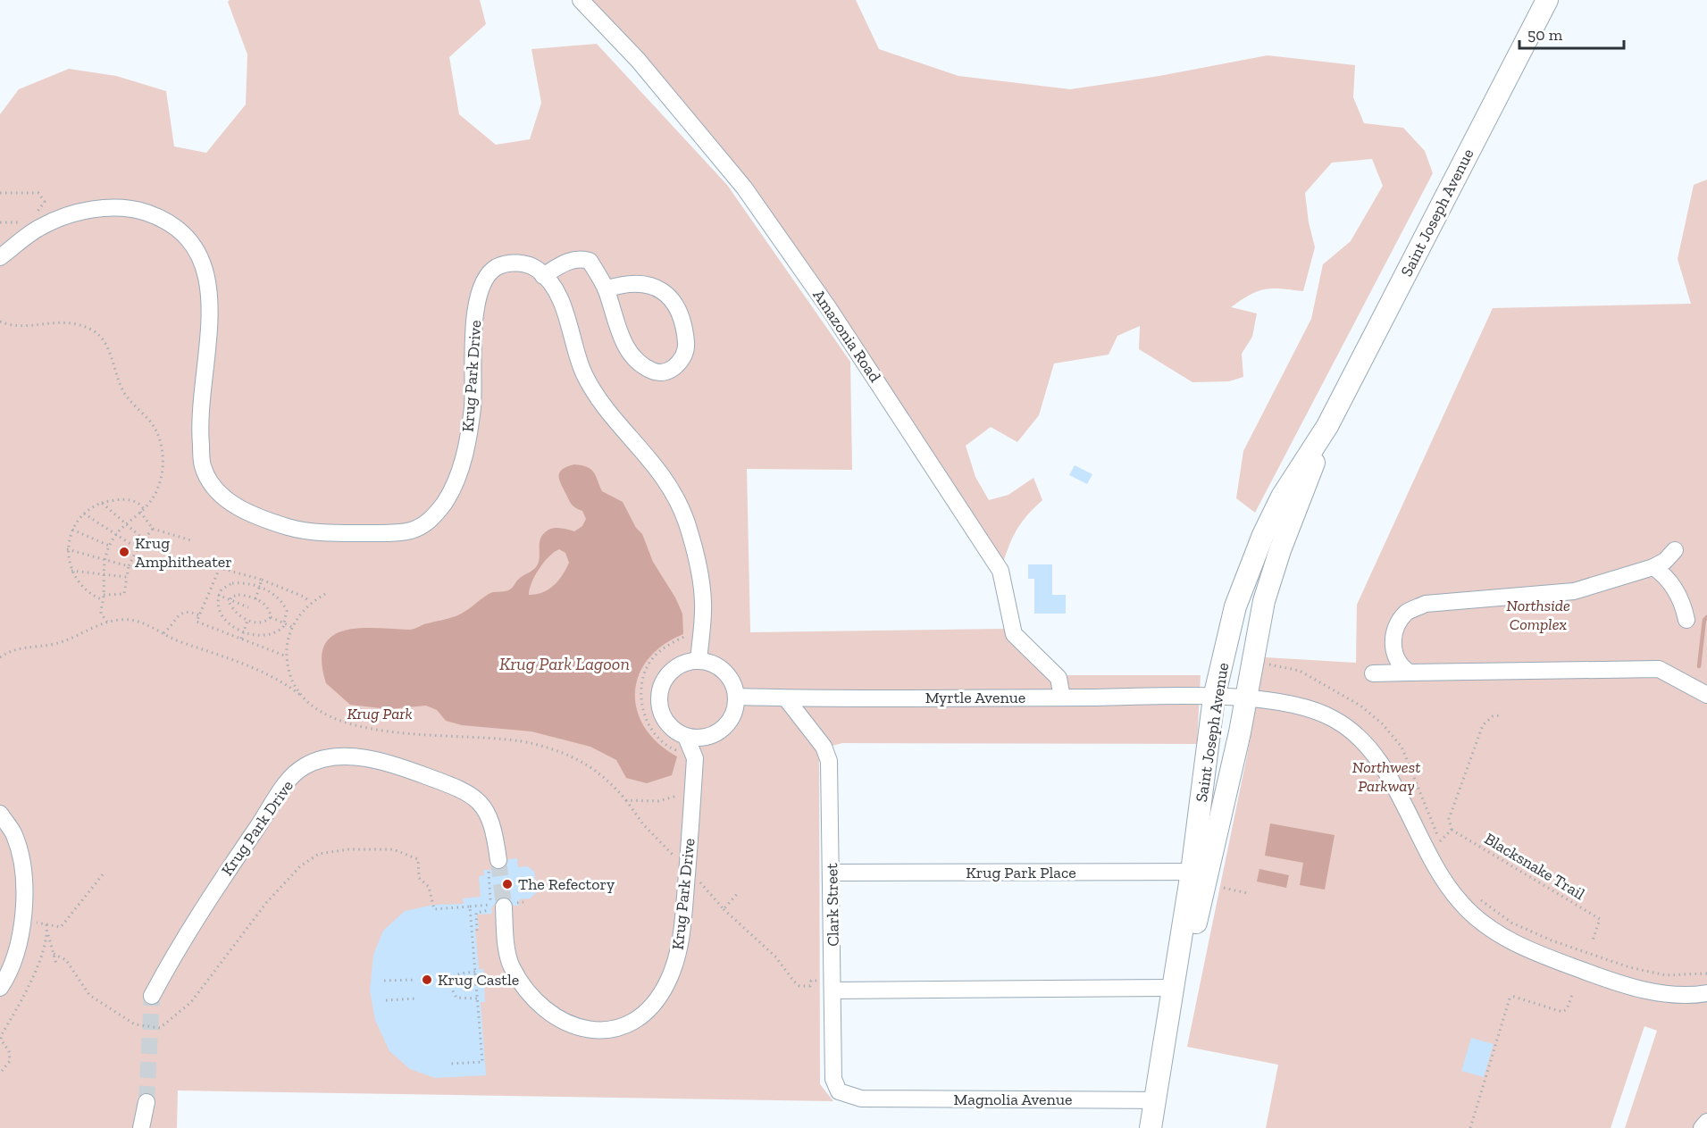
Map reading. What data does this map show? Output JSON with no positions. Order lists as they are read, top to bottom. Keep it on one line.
{"streets":{"main road":["Saint Joseph Avenue"],"street":["Amazonia Road","Krug Park Drive","Myrtle Avenue","Krug Park Place","Clark Street","Magnolia Avenue"],"path":["Blacksnake Trail"]},"crossings":[["Saint Joseph Avenue","Myrtle Avenue"],["Saint Joseph Avenue","Krug Park Place"],["Saint Joseph Avenue","Magnolia Avenue"],["Amazonia Road","Myrtle Avenue"],["Krug Park Drive","Myrtle Avenue"],["Myrtle Avenue","Clark Street"],["Krug Park Place","Clark Street"],["Clark Street","Magnolia Avenue"]],"water":["Krug Park Lagoon"],"parks":["Northside Complex","Krug Park","Northwest Parkway"],"places":["Krug Amphitheater","The Refectory","Krug Castle"],"scale_bar":"50 m"}
